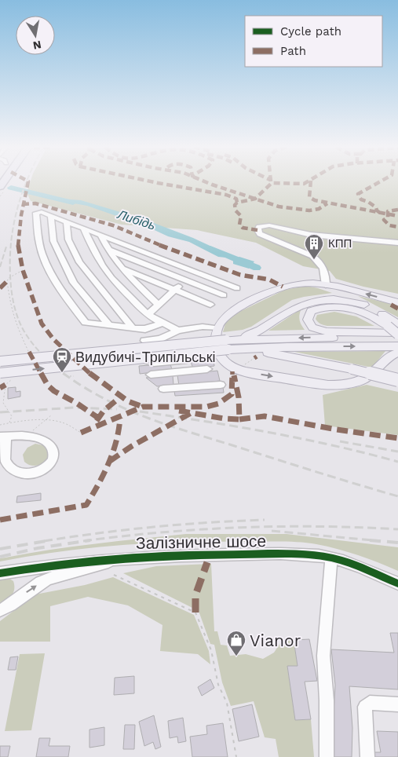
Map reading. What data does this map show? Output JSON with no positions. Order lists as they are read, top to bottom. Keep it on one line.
{"streets":{"street":["Залізничне шосе"]},"water":["Либідь"],"places":{"building":["КПП"],"station":["Видубичі-Трипільські"],"shop":["Vianor"]},"legend":["Cycle path","Path"],"north":"bottom"}
